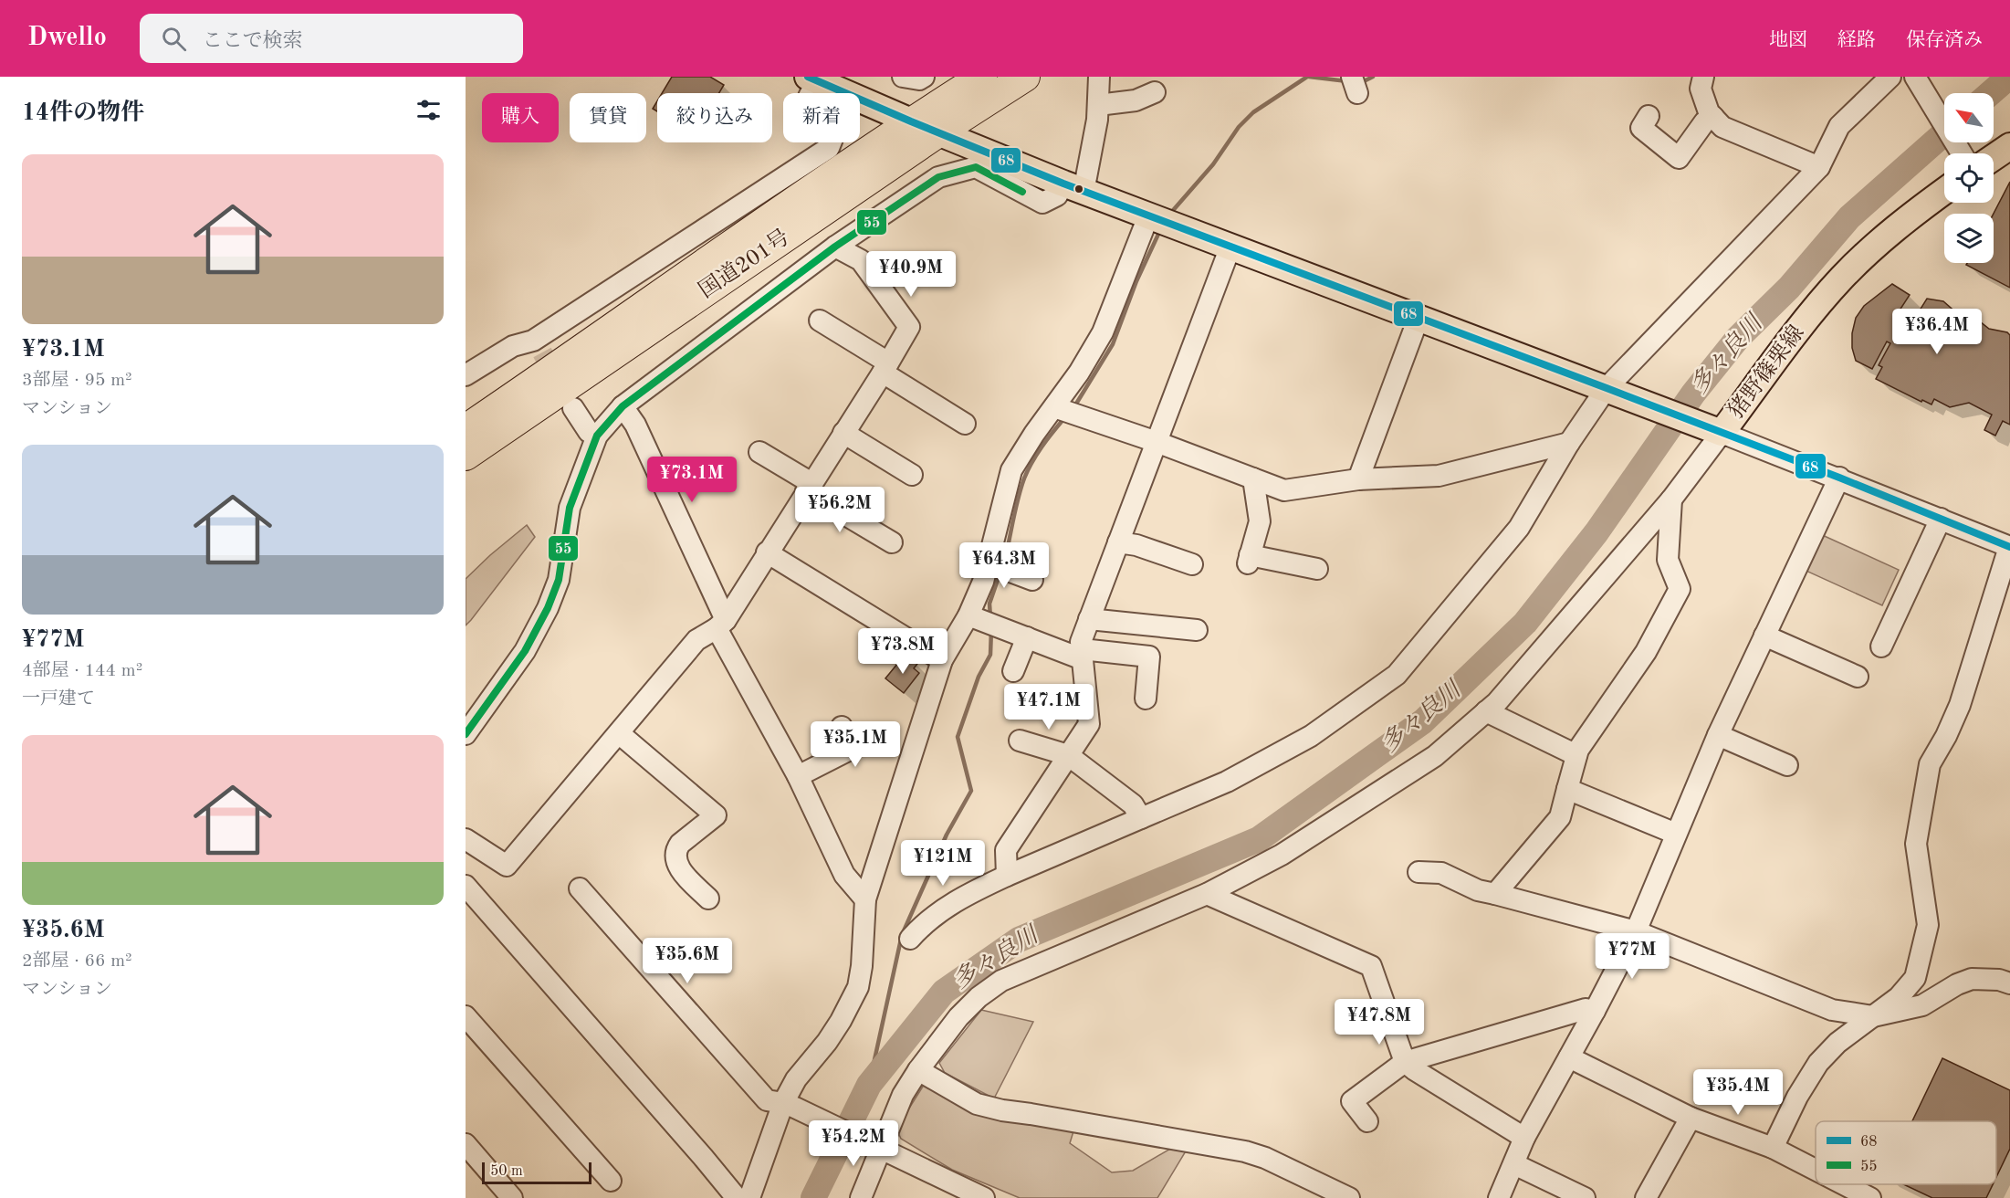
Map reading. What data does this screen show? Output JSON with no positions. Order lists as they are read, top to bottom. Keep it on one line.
{"streets":{"highway":["国道201号"],"main road":["猪野篠栗線"]},"crossings":[["国道201号","猪野篠栗線"]],"water":["多々良川"],"lines":["transit line 68","transit line 55"],"legend":["68","55"],"scale_bar":"50 m","north":"top left","page":{"header":"Dwello","search":"ここで検索","nav":["地図","経路","保存済み"],"heading":"14件の物件","chip":["購入","賃貸","絞り込み","新着"],"list":[{"name":"¥73.1M","note":"3部屋 · 95 m² · マンション"},{"name":"¥77M","note":"4部屋 · 144 m² · 一戸建て"},{"name":"¥35.6M","note":"2部屋 · 66 m² · マンション"}],"price":["¥40.9M","¥36.4M","¥73.1M","¥56.2M","¥64.3M","¥73.8M","¥47.1M","¥35.1M","¥121M","¥77M","¥35.6M","¥47.8M","¥35.4M","¥54.2M"],"scale":"50 m"}}
